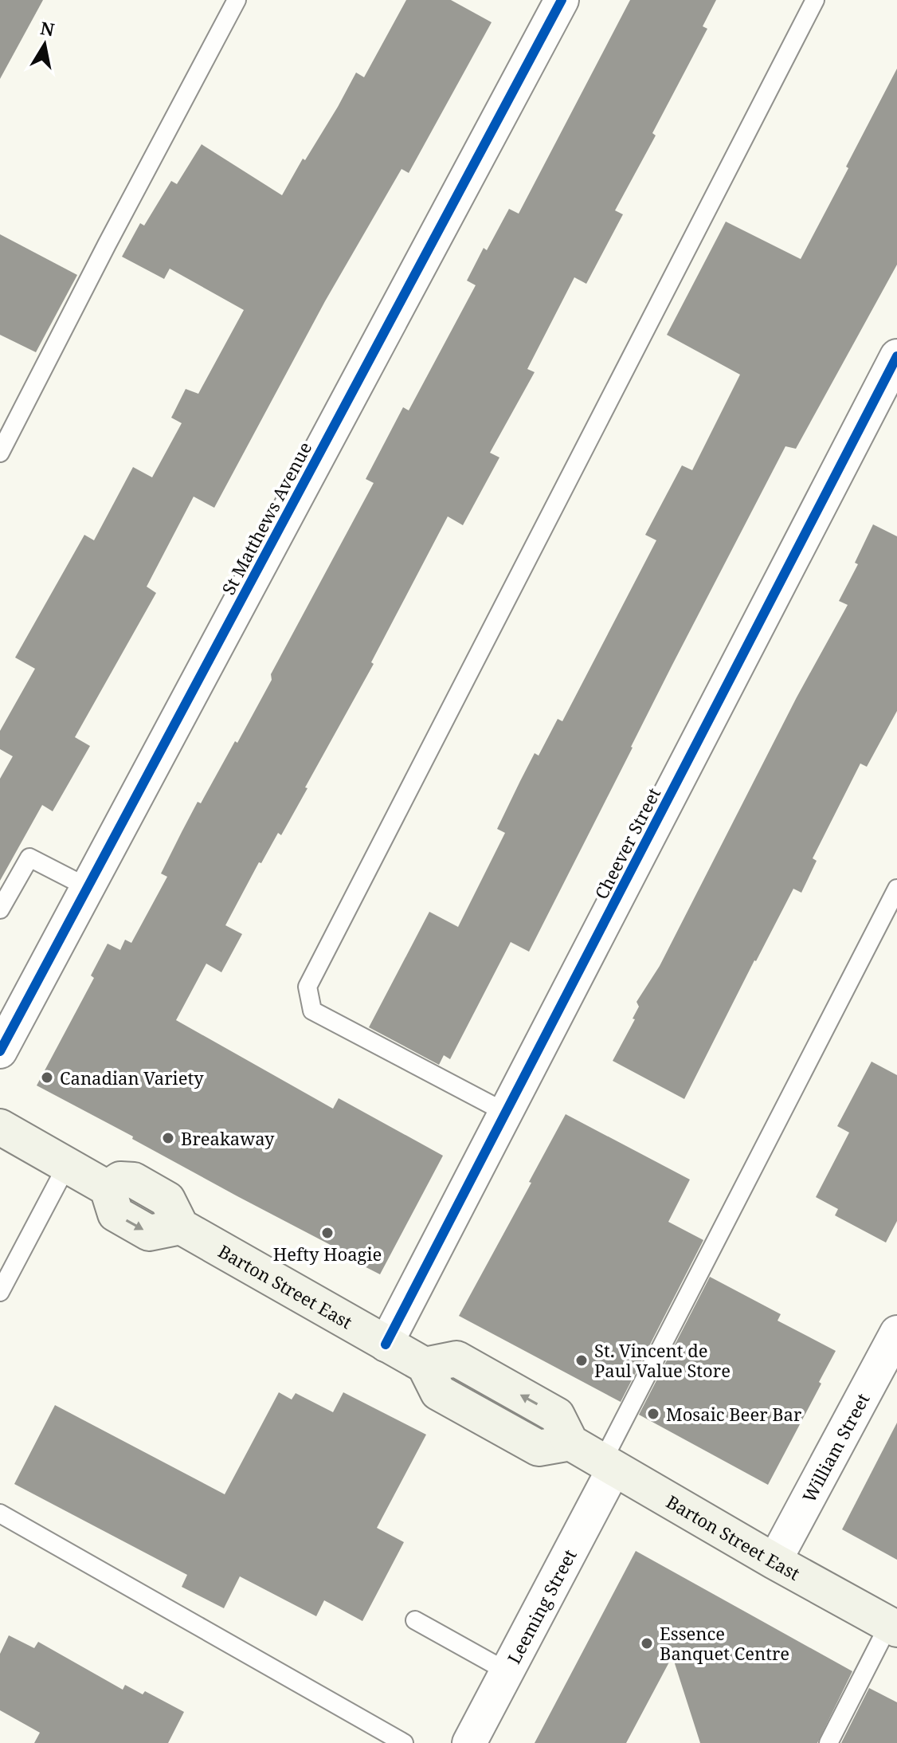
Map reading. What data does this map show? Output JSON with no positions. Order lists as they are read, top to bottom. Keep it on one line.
{"streets":{"main road":["Barton Street East"],"street":["St Matthews Avenue","Cheever Street","William Street","Leeming Street"]},"crossings":[["Cheever Street","Barton Street East"],["Barton Street East","William Street"],["Barton Street East","Leeming Street"]],"places":["Canadian Variety","Breakaway","Hefty Hoagie","St. Vincent de Paul Value Store","Mosaic Beer Bar","Essence Banquet Centre"],"north":"top"}
